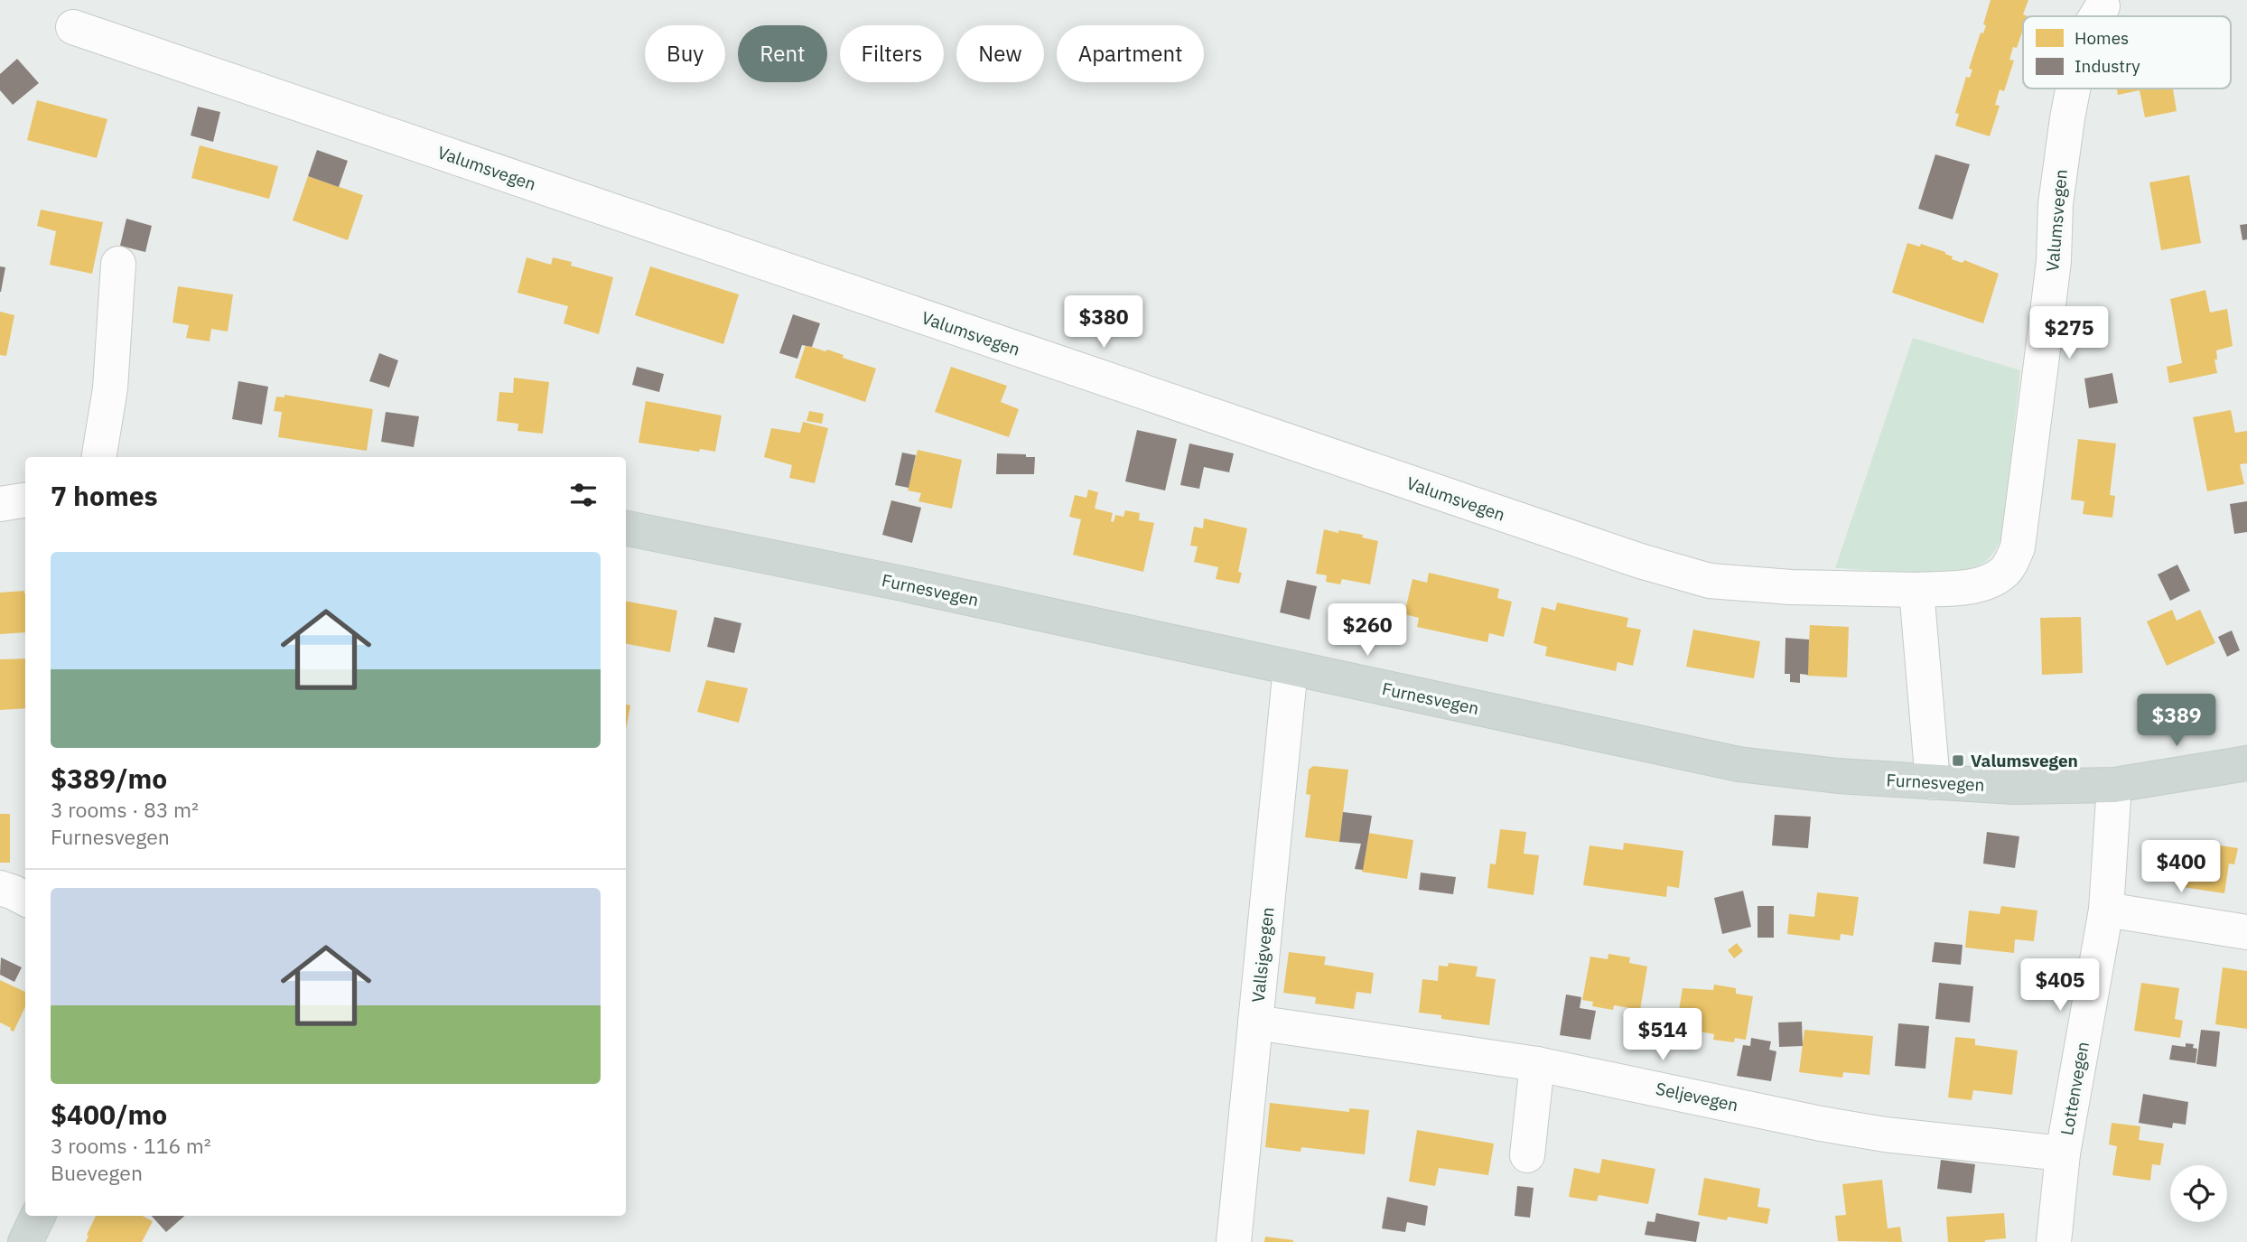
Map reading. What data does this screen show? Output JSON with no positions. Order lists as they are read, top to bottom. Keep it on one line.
{"streets":{"main road":["Furnesvegen"],"street":["Valumsvegen","Vallsigvegen","Lottenvegen","Seljevegen"]},"crossings":[["Furnesvegen","Vallsigvegen"],["Furnesvegen","Lottenvegen"],["Vallsigvegen","Seljevegen"],["Lottenvegen","Seljevegen"]],"places":{"transit":["Valumsvegen"]},"legend":["Homes","Industry"],"page":{"chip":["Buy","Rent","Filters","New","Apartment"],"price":["$380","$275","$260","$389","$400","$405","$514"],"heading":"7 homes","list":[{"name":"$389/mo","note":"3 rooms · 83 m² · Furnesvegen"},{"name":"$400/mo","note":"3 rooms · 116 m² · Buevegen"}]}}
